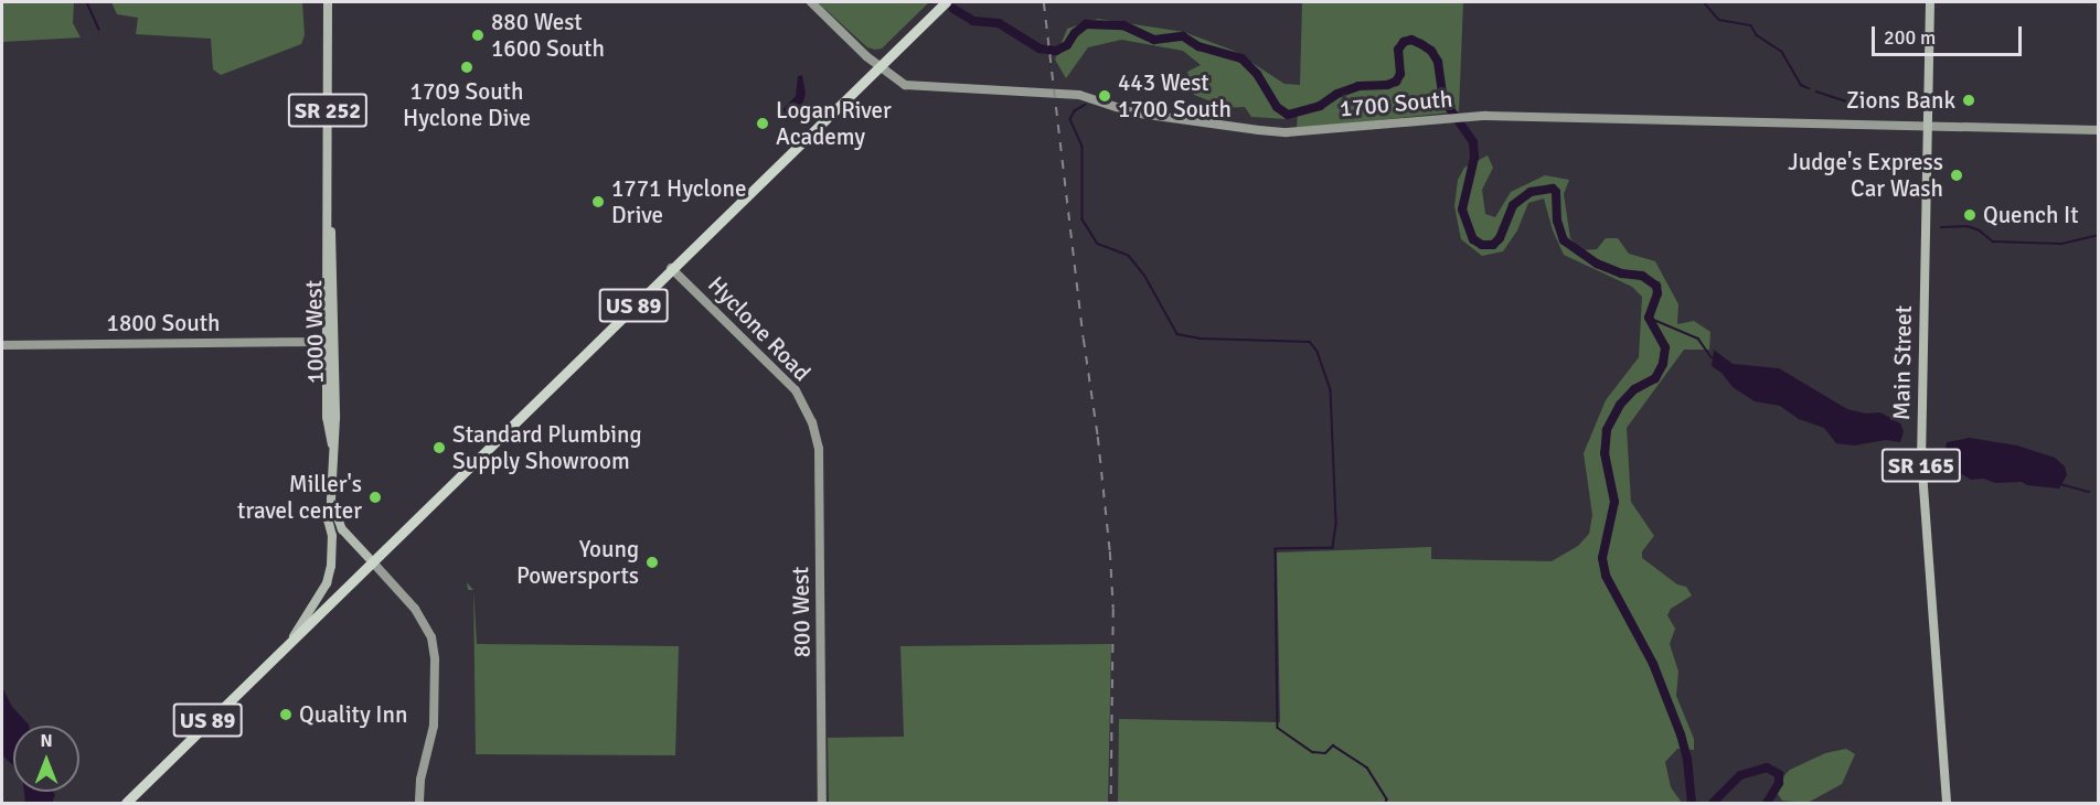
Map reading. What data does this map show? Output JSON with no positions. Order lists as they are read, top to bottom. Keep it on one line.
{"streets":{"highway":["US 89"],"main road":["SR 252","1000 West","Main Street","SR 165"],"street":["1700 South","1800 South","Hyclone Road","800 West"]},"crossings":[["1700 South","US 89"],["1700 South","Main Street"],["US 89","Hyclone Road"],["US 89","1000 West"],["1800 South","1000 West"],["Hyclone Road","800 West"]],"places":["880 West 1600 South","1709 South Hyclone Dive","443 West 1700 South","Zions Bank","Logan River Academy","Judge's Express Car Wash","1771 Hyclone Drive","Quench It","Standard Plumbing Supply Showroom","Miller's travel center","Young Powersports","Quality Inn"],"scale_bar":"200 m","north":"top"}
